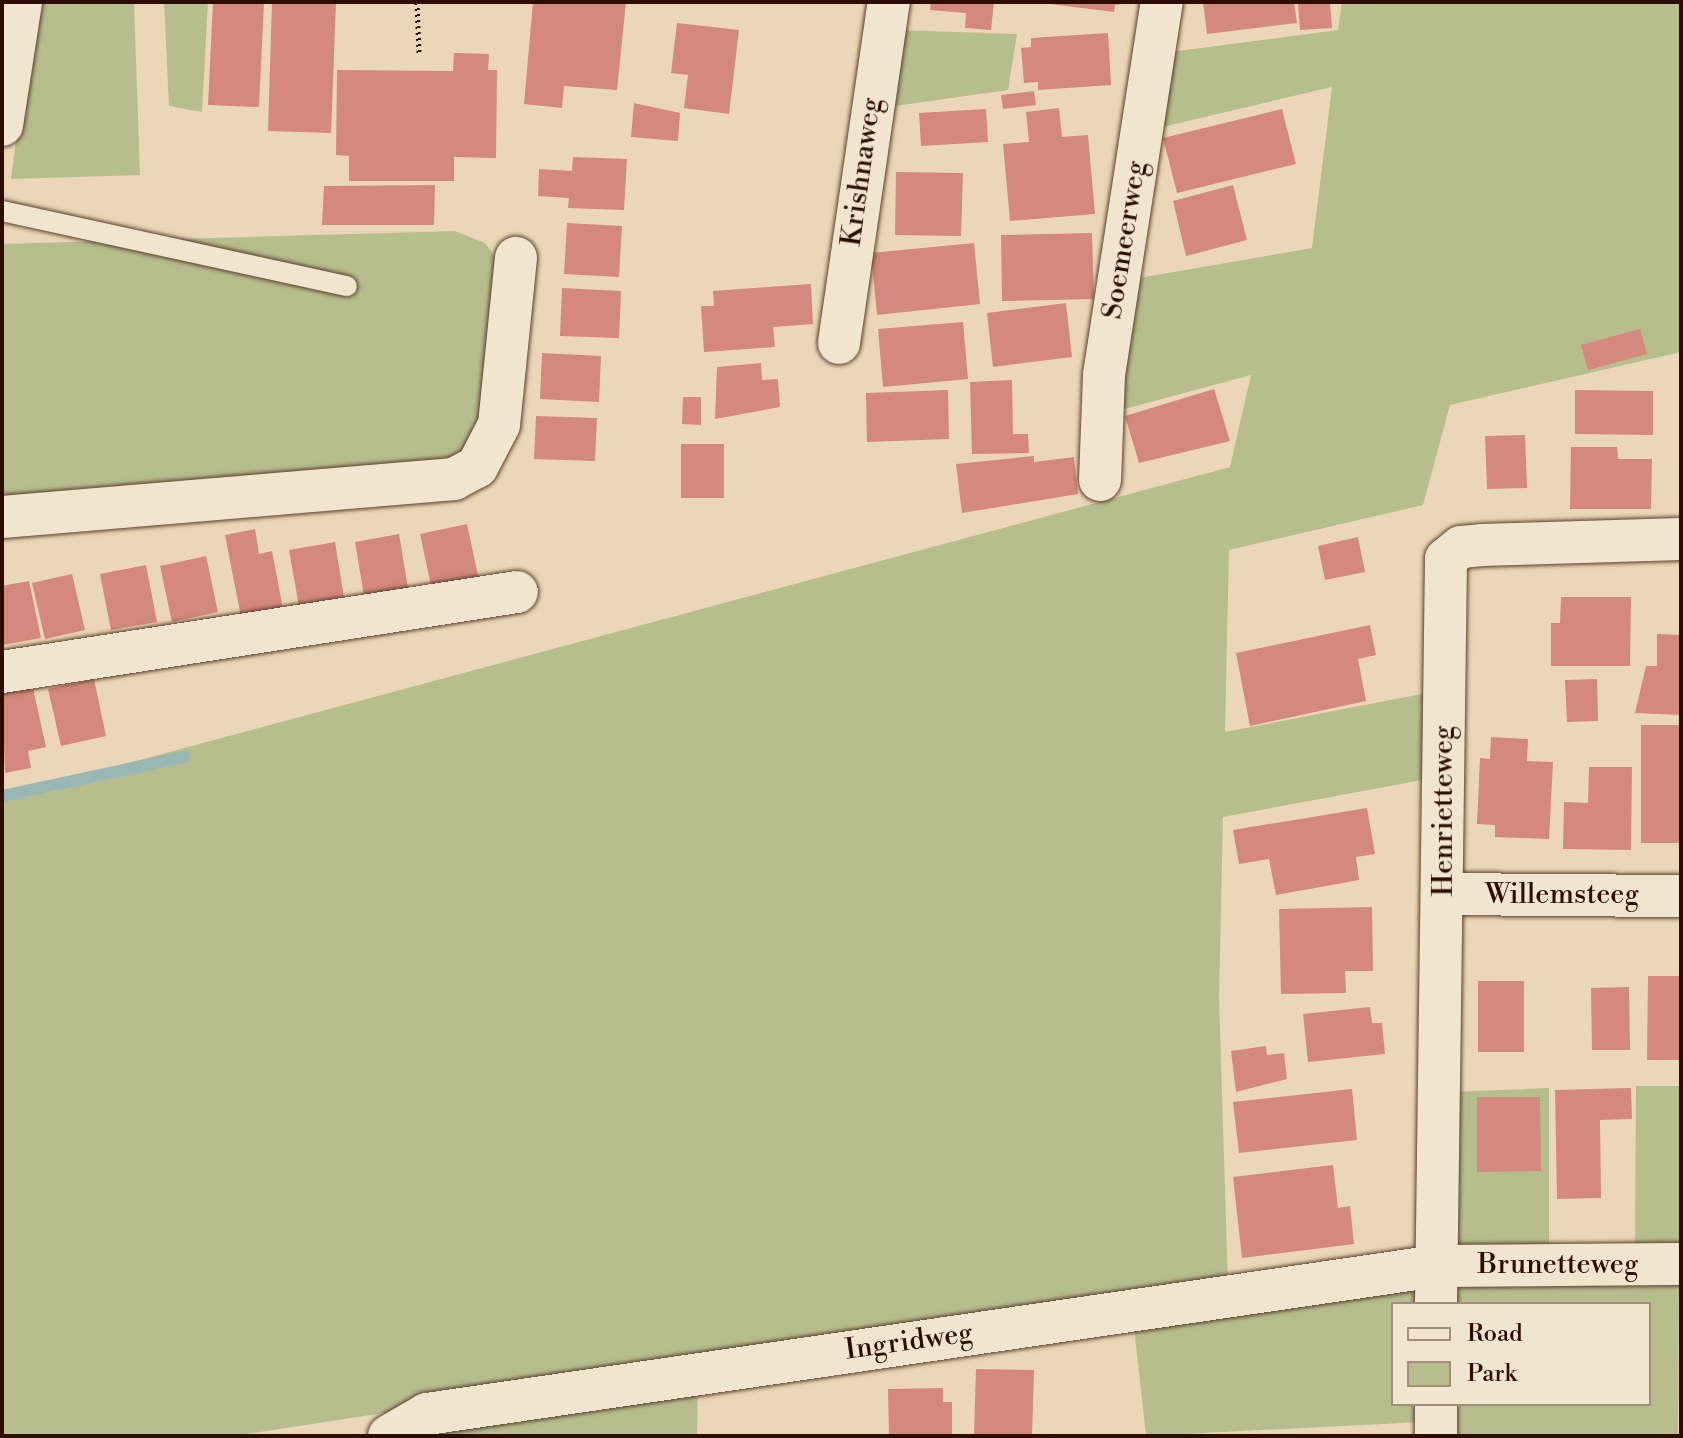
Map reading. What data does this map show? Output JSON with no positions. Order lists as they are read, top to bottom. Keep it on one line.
{"streets":{"street":["Krishnaweg","Soemeerweg","Henrietteweg","Willemsteeg","Brunetteweg","Ingridweg"]},"crossings":[["Henrietteweg","Willemsteeg"],["Henrietteweg","Brunetteweg"],["Henrietteweg","Ingridweg"],["Brunetteweg","Ingridweg"]],"legend":["Road","Park"]}
